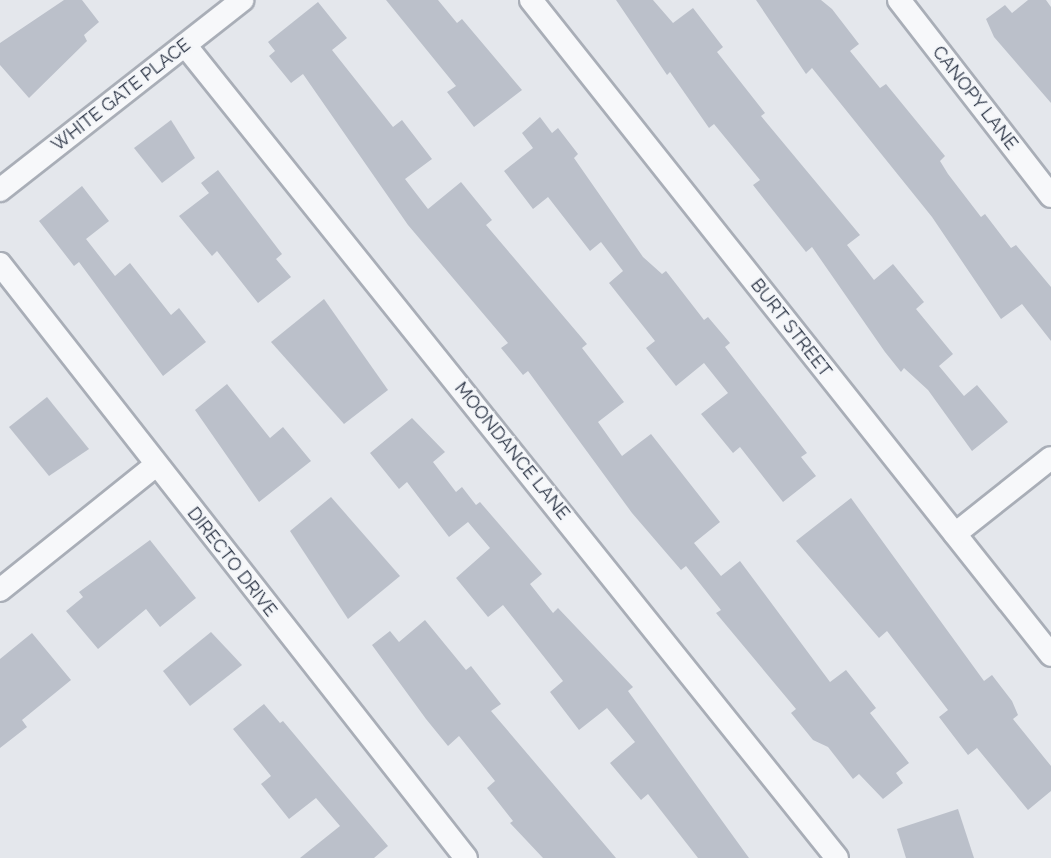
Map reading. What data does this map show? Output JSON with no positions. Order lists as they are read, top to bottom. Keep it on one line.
{"streets":{"street":["WHITE GATE PLACE","CANOPY LANE","BURT STREET","MOONDANCE LANE","DIRECTO DRIVE"]},"crossings":[["WHITE GATE PLACE","MOONDANCE LANE"]]}
